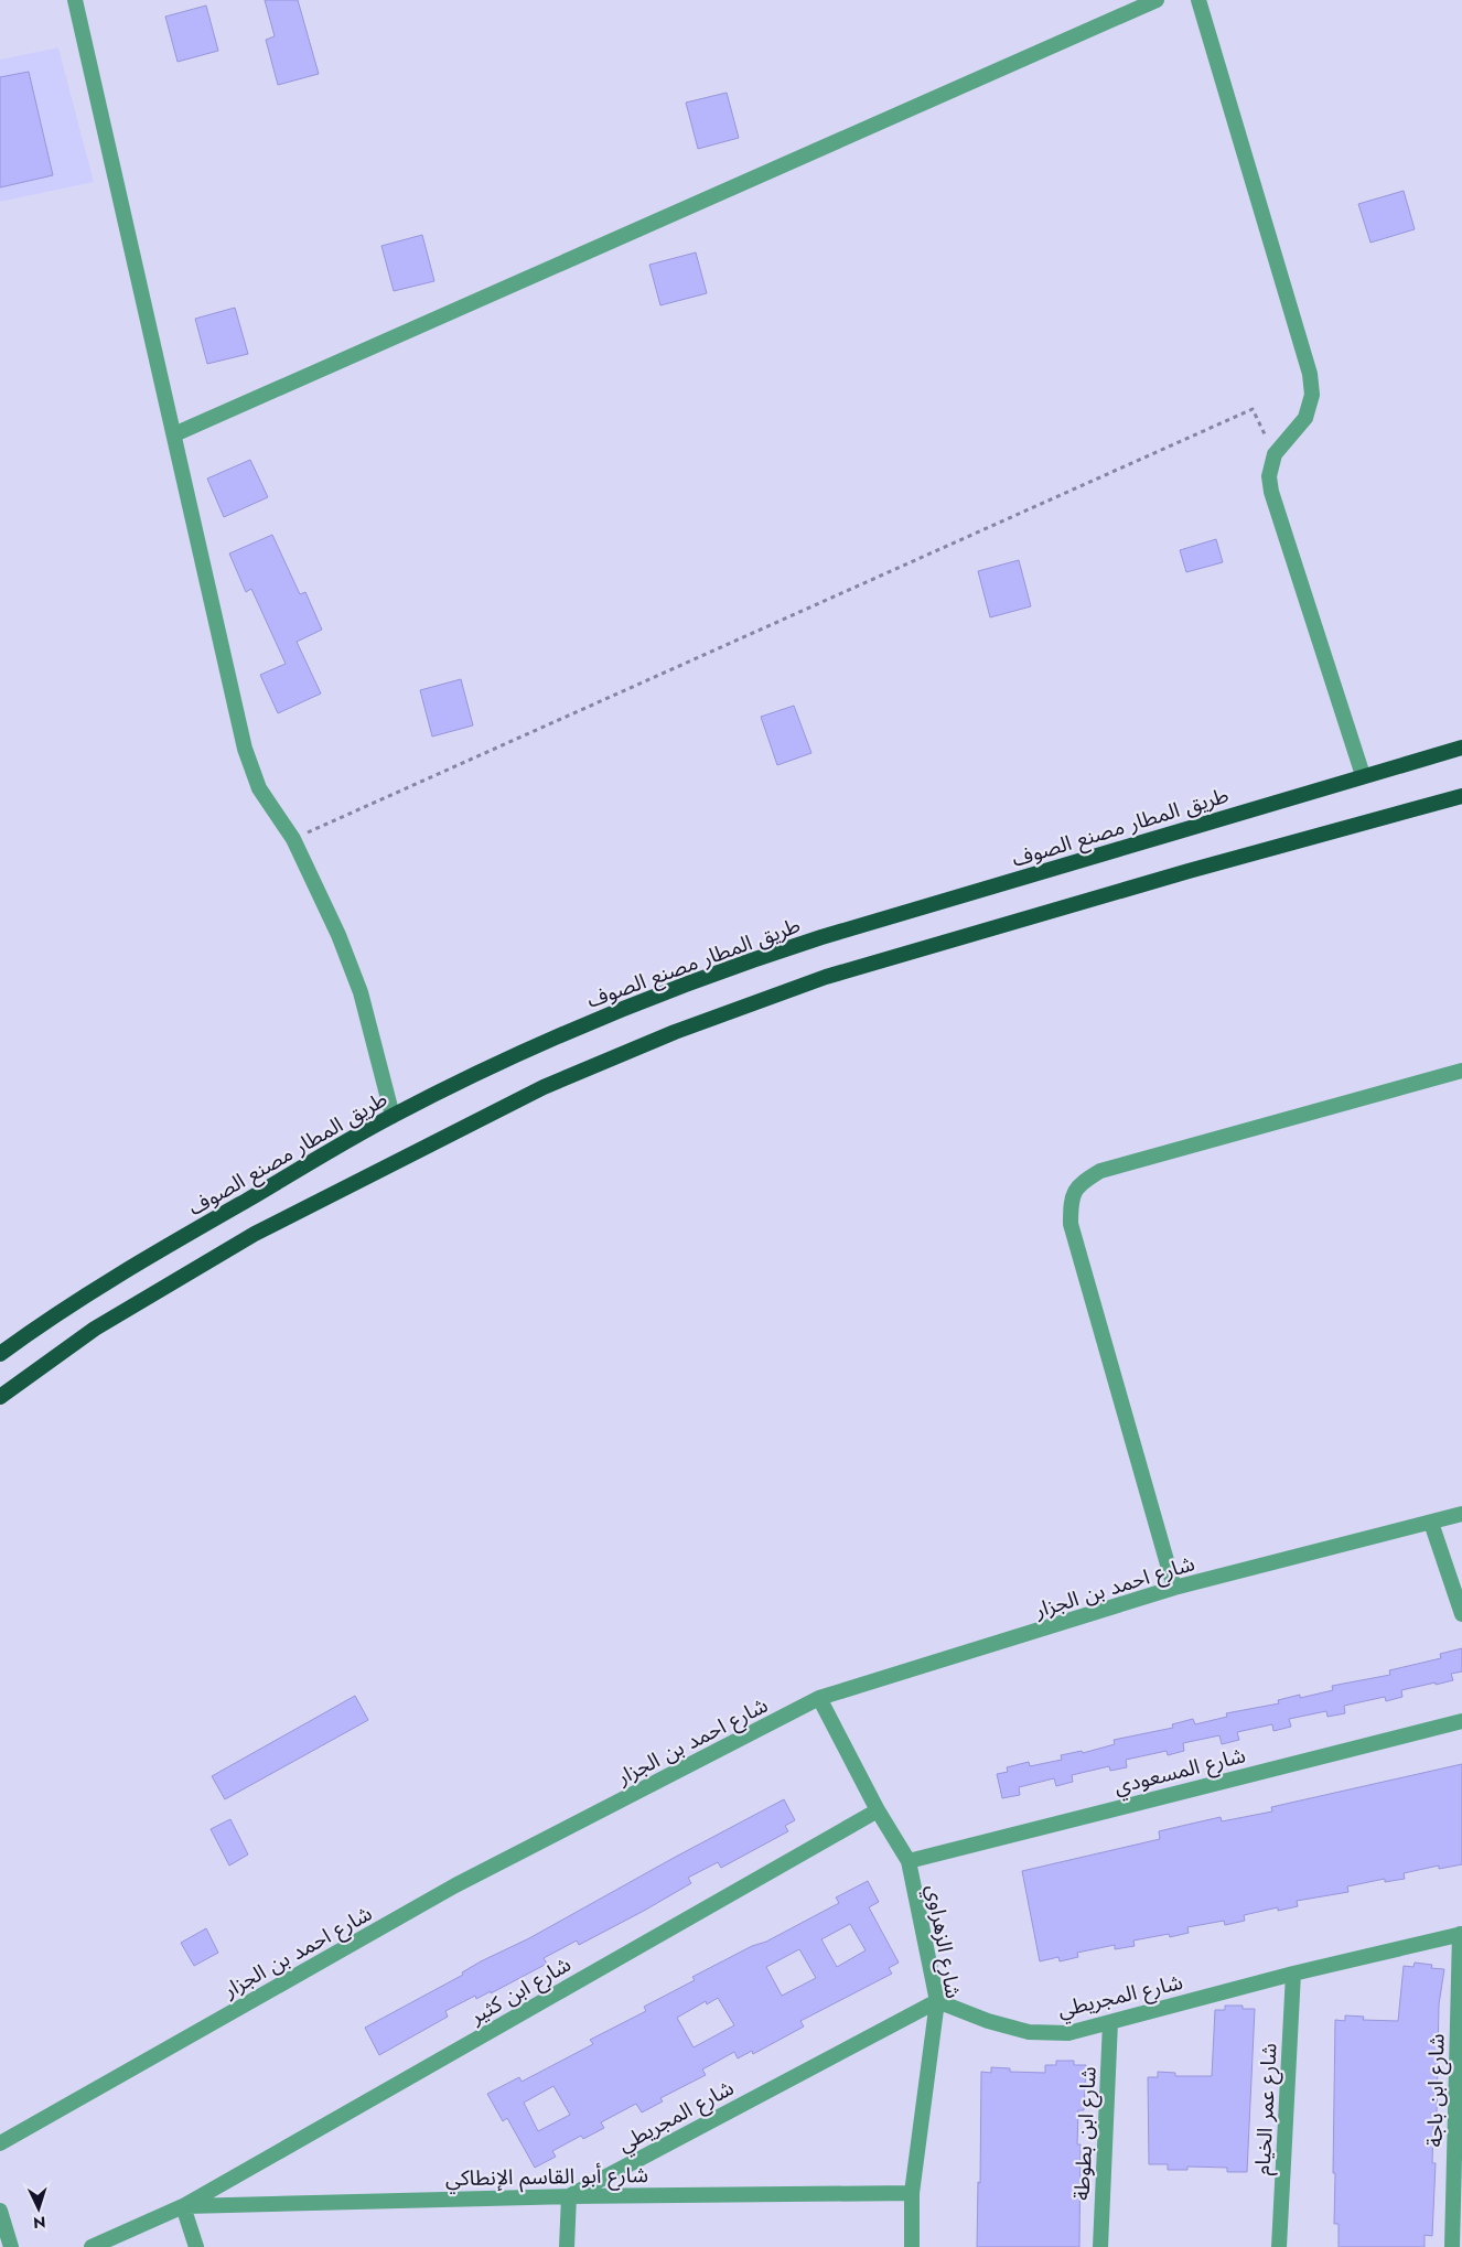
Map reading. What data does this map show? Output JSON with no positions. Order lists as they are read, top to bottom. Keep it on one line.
{"streets":{"highway":["طريق المطار مصنع الصوف"],"street":["شارع احمد بن الجزار","شارع المسعودي","شارع الزهراوي","شارع ابن كثير","شارع المجريطي","شارع ابن باجة","شارع عمر الخيام","شارع ابن بطوطة","شارع أبو القاسم الإنطاكي"]},"crossings":[["شارع احمد بن الجزار","شارع الزهراوي"],["شارع المسعودي","شارع الزهراوي"],["شارع الزهراوي","شارع ابن كثير"],["شارع الزهراوي","شارع المجريطي"],["شارع الزهراوي","شارع أبو القاسم الإنطاكي"],["شارع ابن كثير","شارع أبو القاسم الإنطاكي"],["شارع المجريطي","شارع ابن باجة"],["شارع المجريطي","شارع عمر الخيام"],["شارع المجريطي","شارع ابن بطوطة"],["شارع المجريطي","شارع أبو القاسم الإنطاكي"]],"north":"bottom"}
